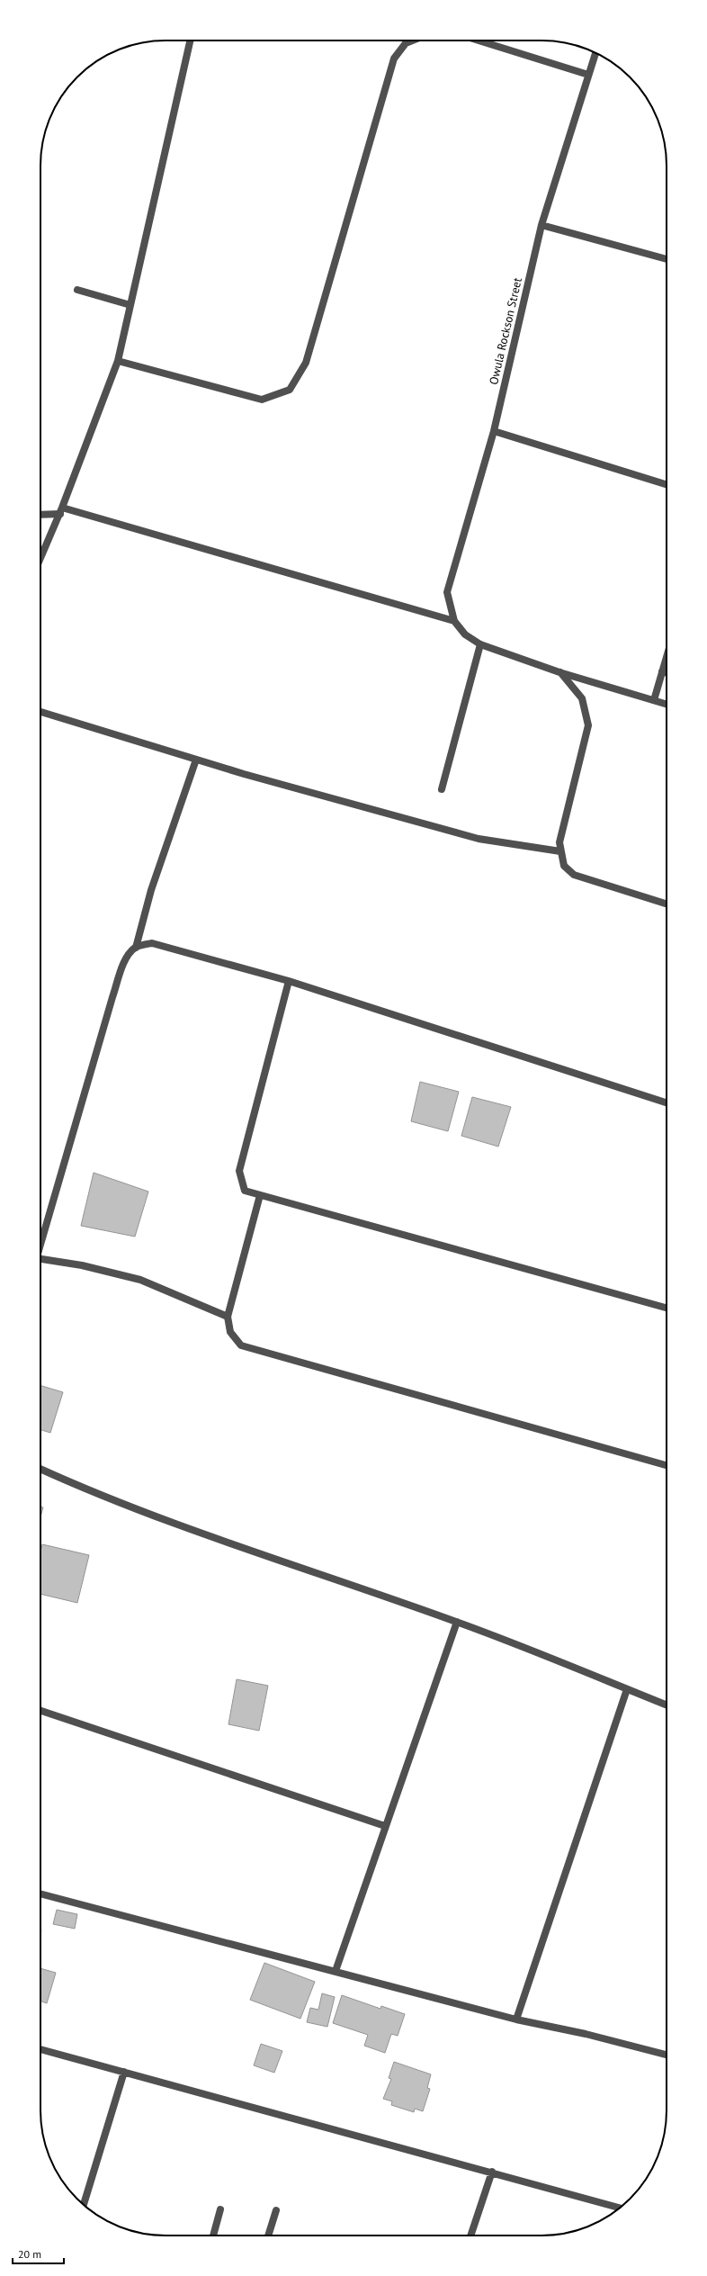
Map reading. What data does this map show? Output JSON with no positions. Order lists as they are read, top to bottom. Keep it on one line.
{"streets":{"street":["Owula Rockson Street"]},"scale_bar":"20 m"}
